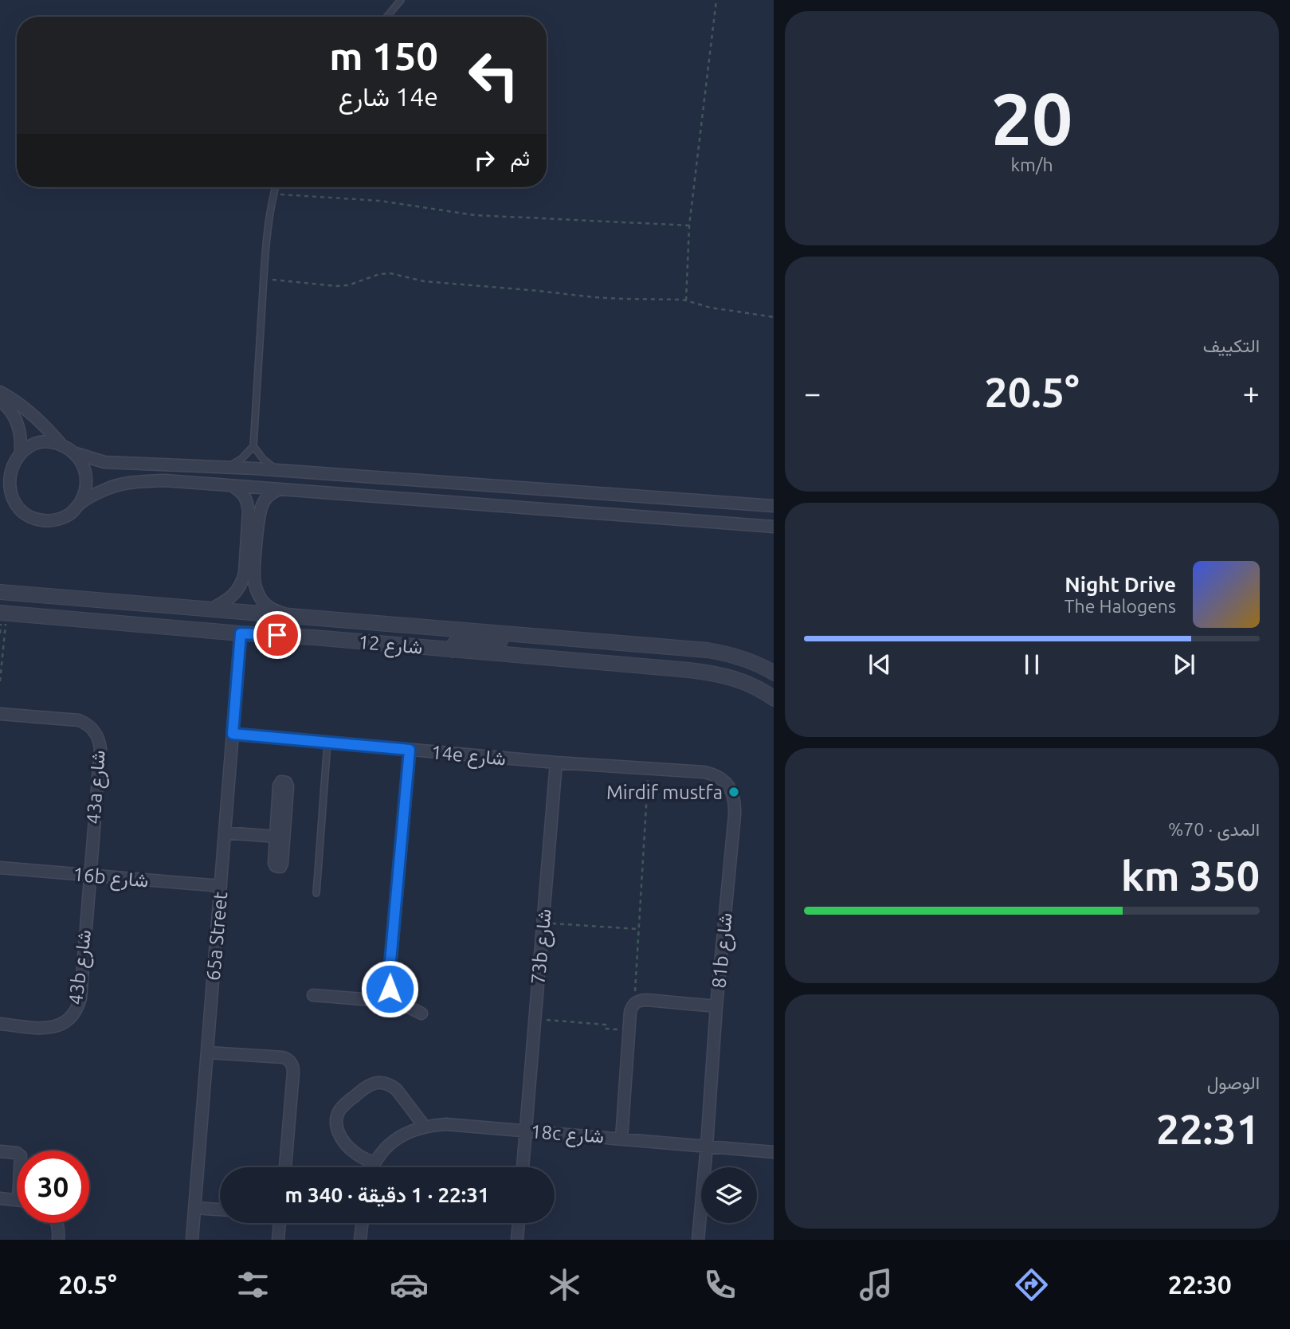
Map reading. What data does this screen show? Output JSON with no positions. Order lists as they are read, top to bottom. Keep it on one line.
{"streets":{"street":["شارع 12","14e شارع","43a شارع","16b شارع","65a Street","73b شارع","81b شارع","43b شارع","18c شارع"]},"crossings":[["شارع 12","65a Street"],["14e شارع","65a Street"],["14e شارع","73b شارع"],["14e شارع","81b شارع"],["43a شارع","16b شارع"],["43a شارع","43b شارع"],["16b شارع","65a Street"],["16b شارع","43b شارع"],["73b شارع","18c شارع"],["81b شارع","18c شارع"]],"places":["Mirdif mustfa"],"page":{"tile":[["20","km/h"],"التكييف",["المدى · 70%","350 km"],["الوصول","22:31"]],"turn":["150 m","14e شارع"],"then":"ثم","heat":["−","20.5°","+"],"song":["Night Drive","The Halogens"],"limit":"30","trip":"22:31 · 1 دقيقة · 340 m","tabs":["22:30","20.5°"]}}
